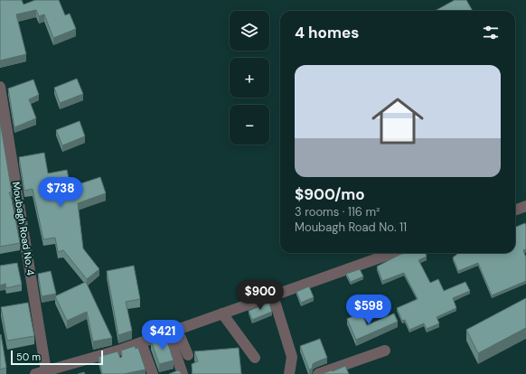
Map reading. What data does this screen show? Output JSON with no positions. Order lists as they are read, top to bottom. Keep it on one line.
{"streets":{"street":["Moubagh Road No. 4"]},"scale_bar":"50 m","page":{"map_buttons":["+","−"],"heading":"4 homes","list":[{"name":"$900/mo","note":"3 rooms · 116 m² · Moubagh Road No. 11"}],"price":["$738","$900","$598","$421"],"scale":"50 m"}}
